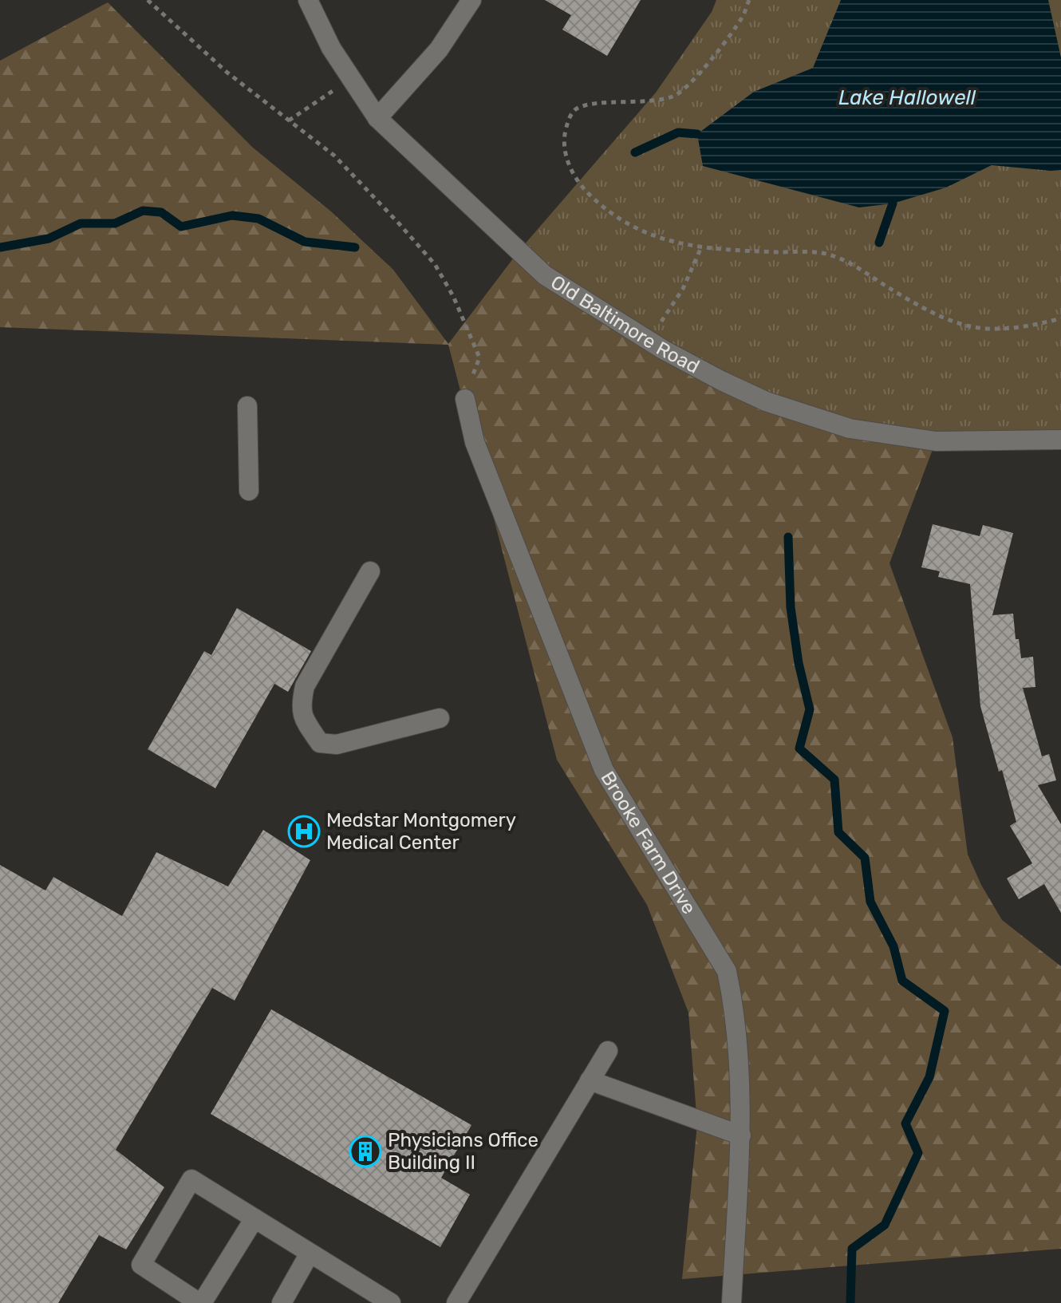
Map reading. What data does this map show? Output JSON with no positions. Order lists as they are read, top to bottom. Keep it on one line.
{"streets":{"street":["Old Baltimore Road","Brooke Farm Drive"]},"water":["Lake Hallowell"],"places":{"hospital":["Medstar Montgomery Medical Center"],"building":["Physicians Office Building II"]}}
